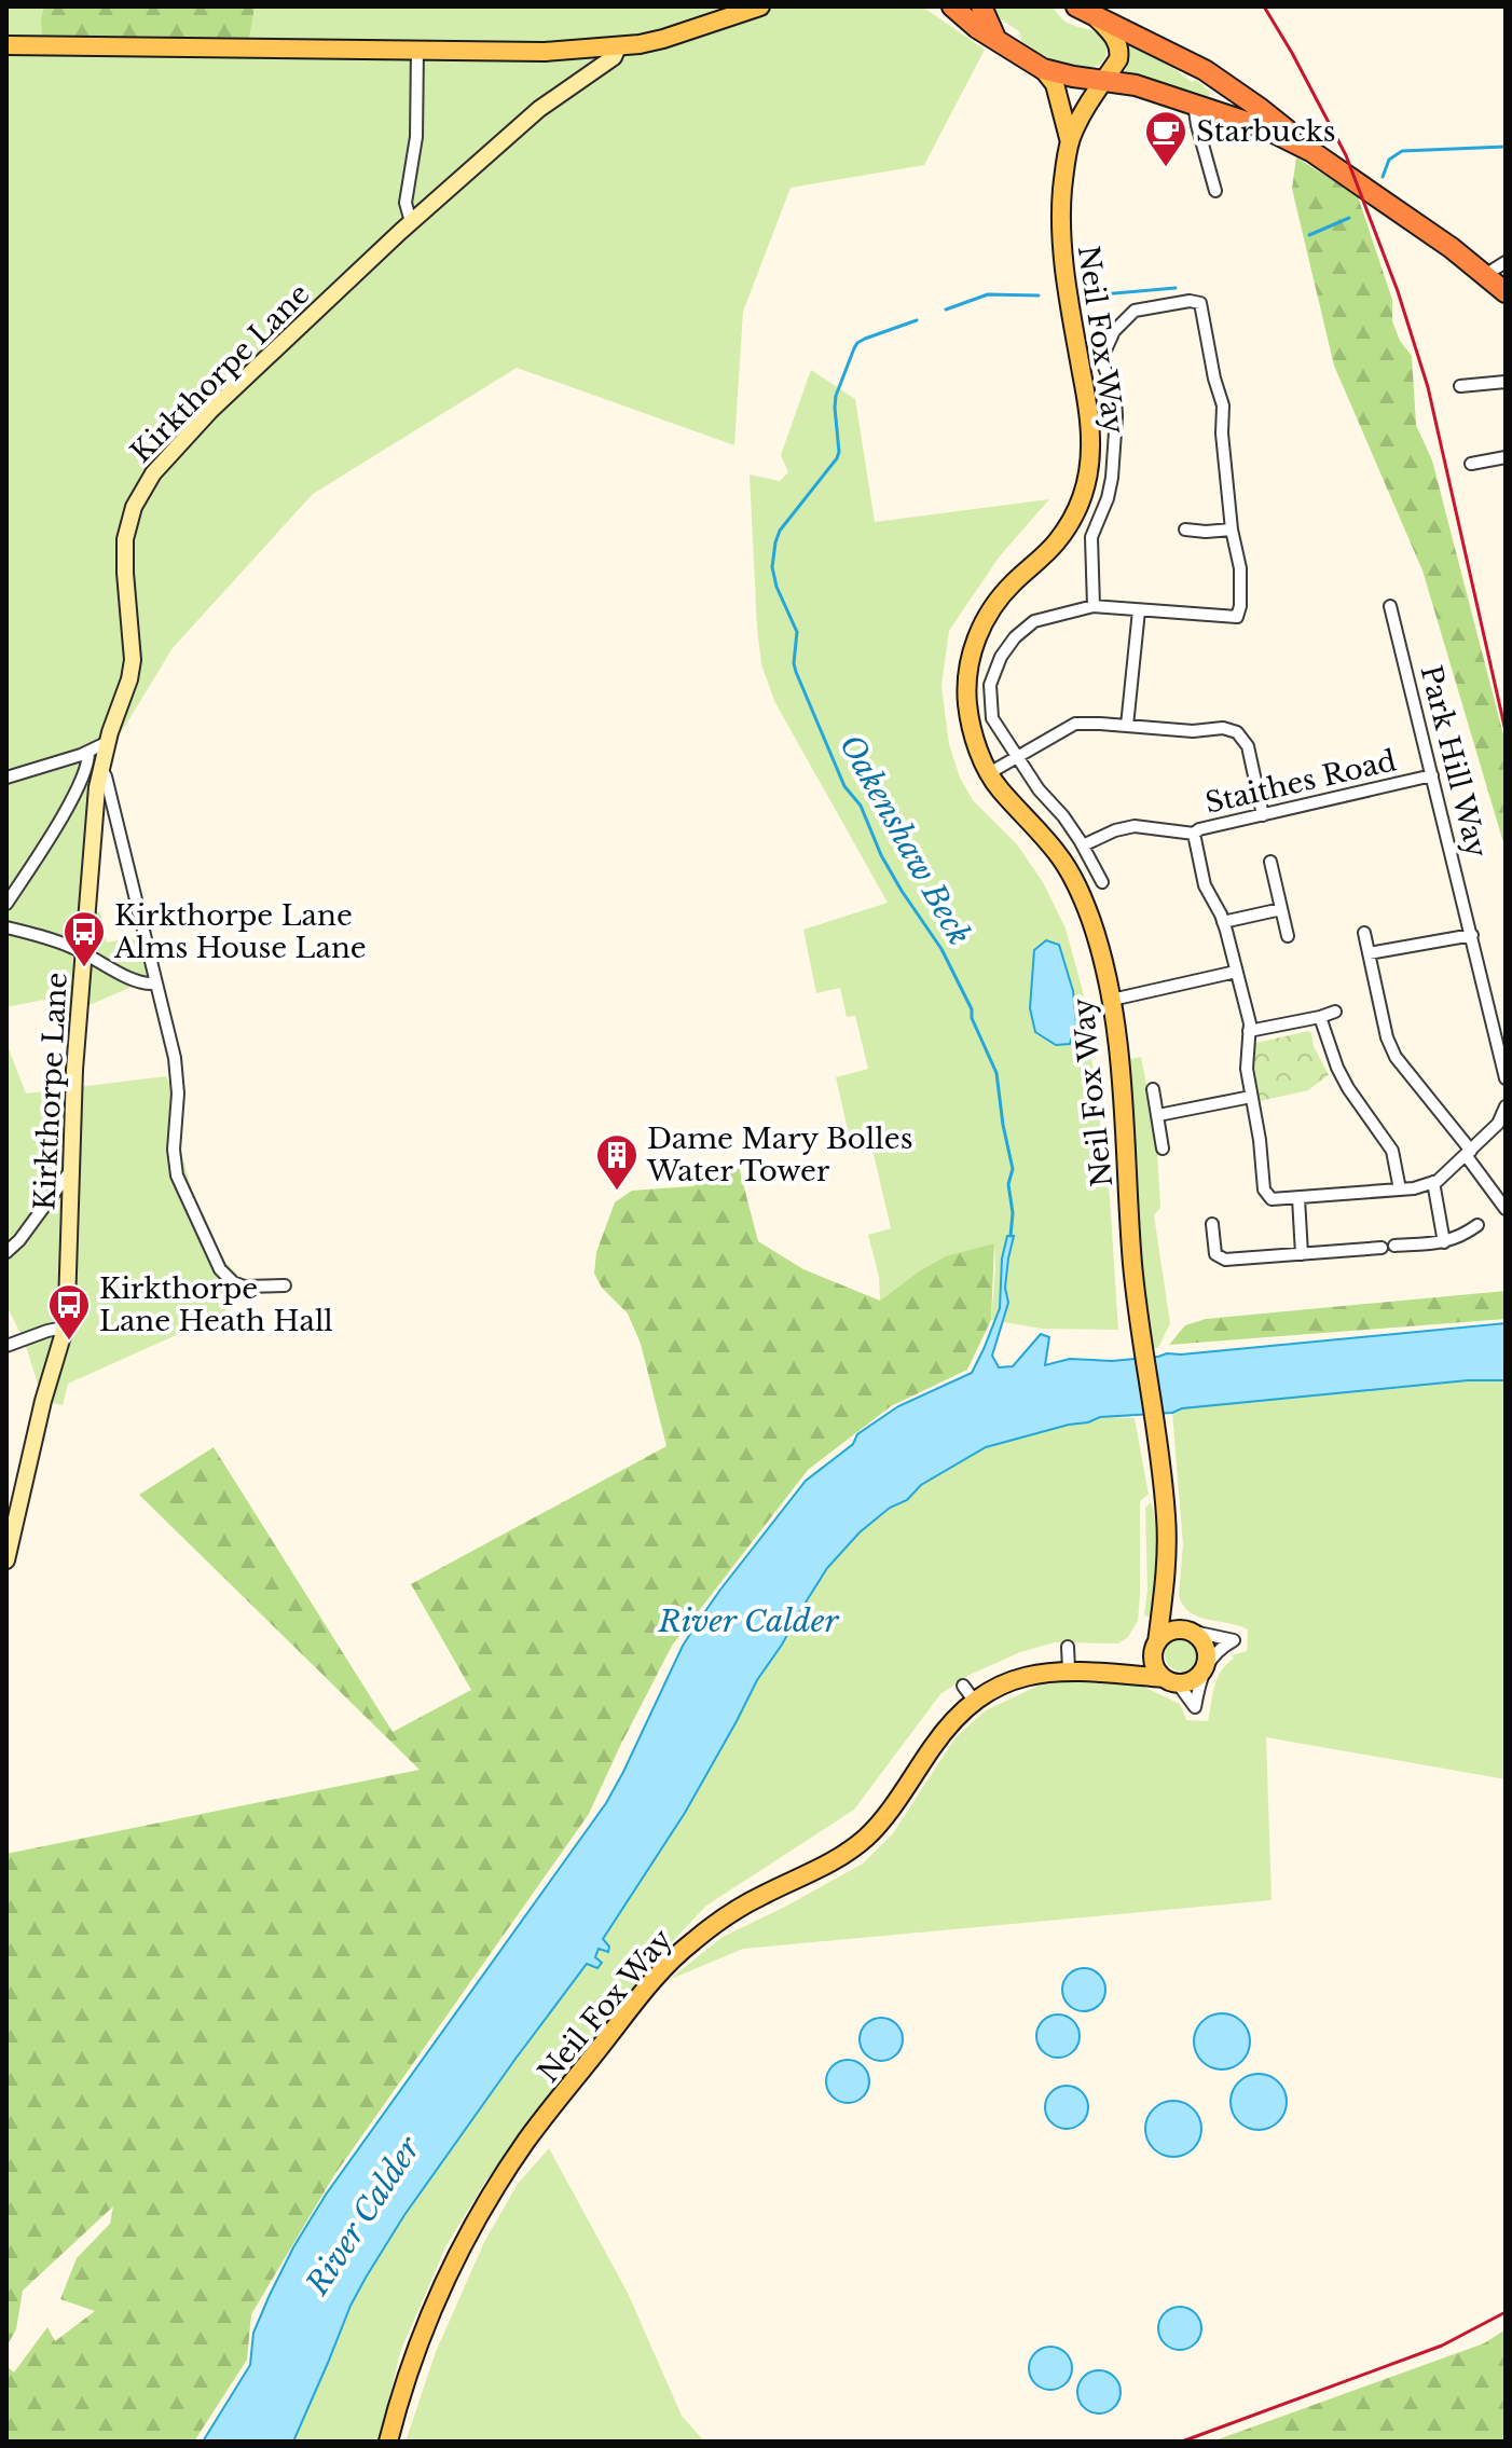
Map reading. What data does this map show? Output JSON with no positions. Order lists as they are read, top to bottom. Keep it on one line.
{"streets":{"main road":["Neil Fox Way"],"street":["Kirkthorpe Lane","Park Hill Way","Staithes Road"]},"crossings":[["Park Hill Way","Staithes Road"]],"water":["Oakenshaw Beck","River Calder"],"places":{"cafe":["Starbucks"],"bus stop":["Kirkthorpe Lane Alms House Lane","Kirkthorpe Lane Heath Hall"],"building":["Dame Mary Bolles Water Tower"]}}
